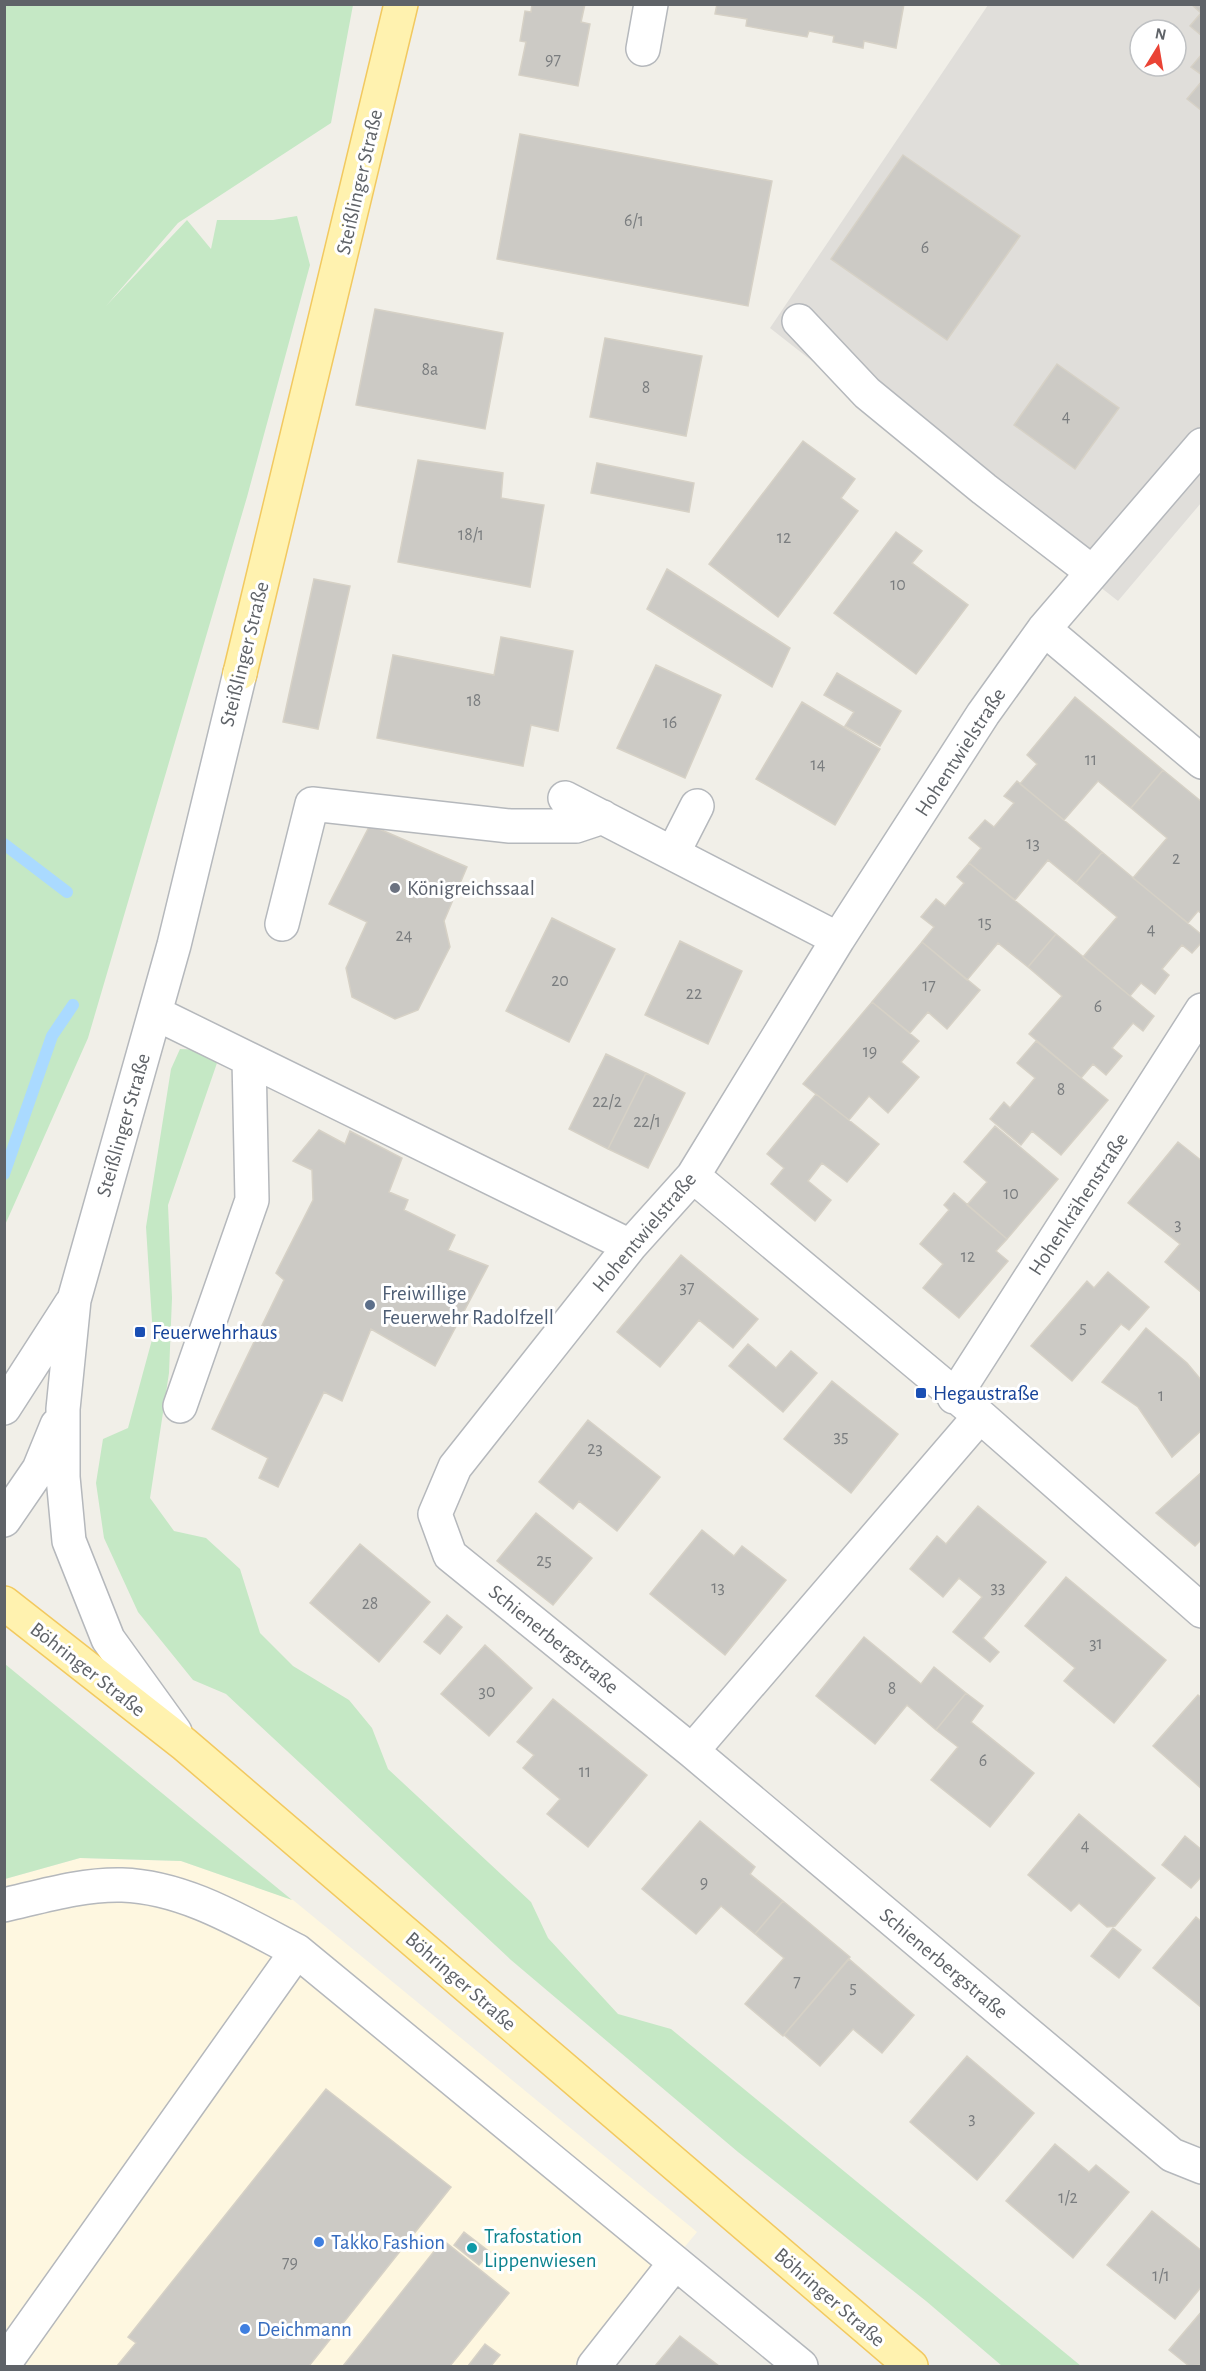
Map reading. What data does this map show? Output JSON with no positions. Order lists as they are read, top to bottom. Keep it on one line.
{"streets":{"main road":["Steißlinger Straße","Böhringer Straße"],"street":["Hohentwielstraße","Hohenkrähenstraße","Schienerbergstraße"]},"crossings":[["Hohentwielstraße","Schienerbergstraße"]],"places":{"other":["Königreichssaal","Freiwillige Feuerwehr Radolfzell","Takko Fashion","Trafostation Lippenwiesen","Deichmann"],"transit":["Feuerwehrhaus","Hegaustraße"]},"house_numbers":["97","6/1","6","8a","8","4","18/1","12","10","18","16","11","14","13","2","15","4","24","20","17","22","6","19","8","22/2","22/1","10","3","12","37","5","1","35","23","25","13","33","28","31","8","30","6","11","4","9","7","5","3","1/2","79","1/1"],"north":"top"}
